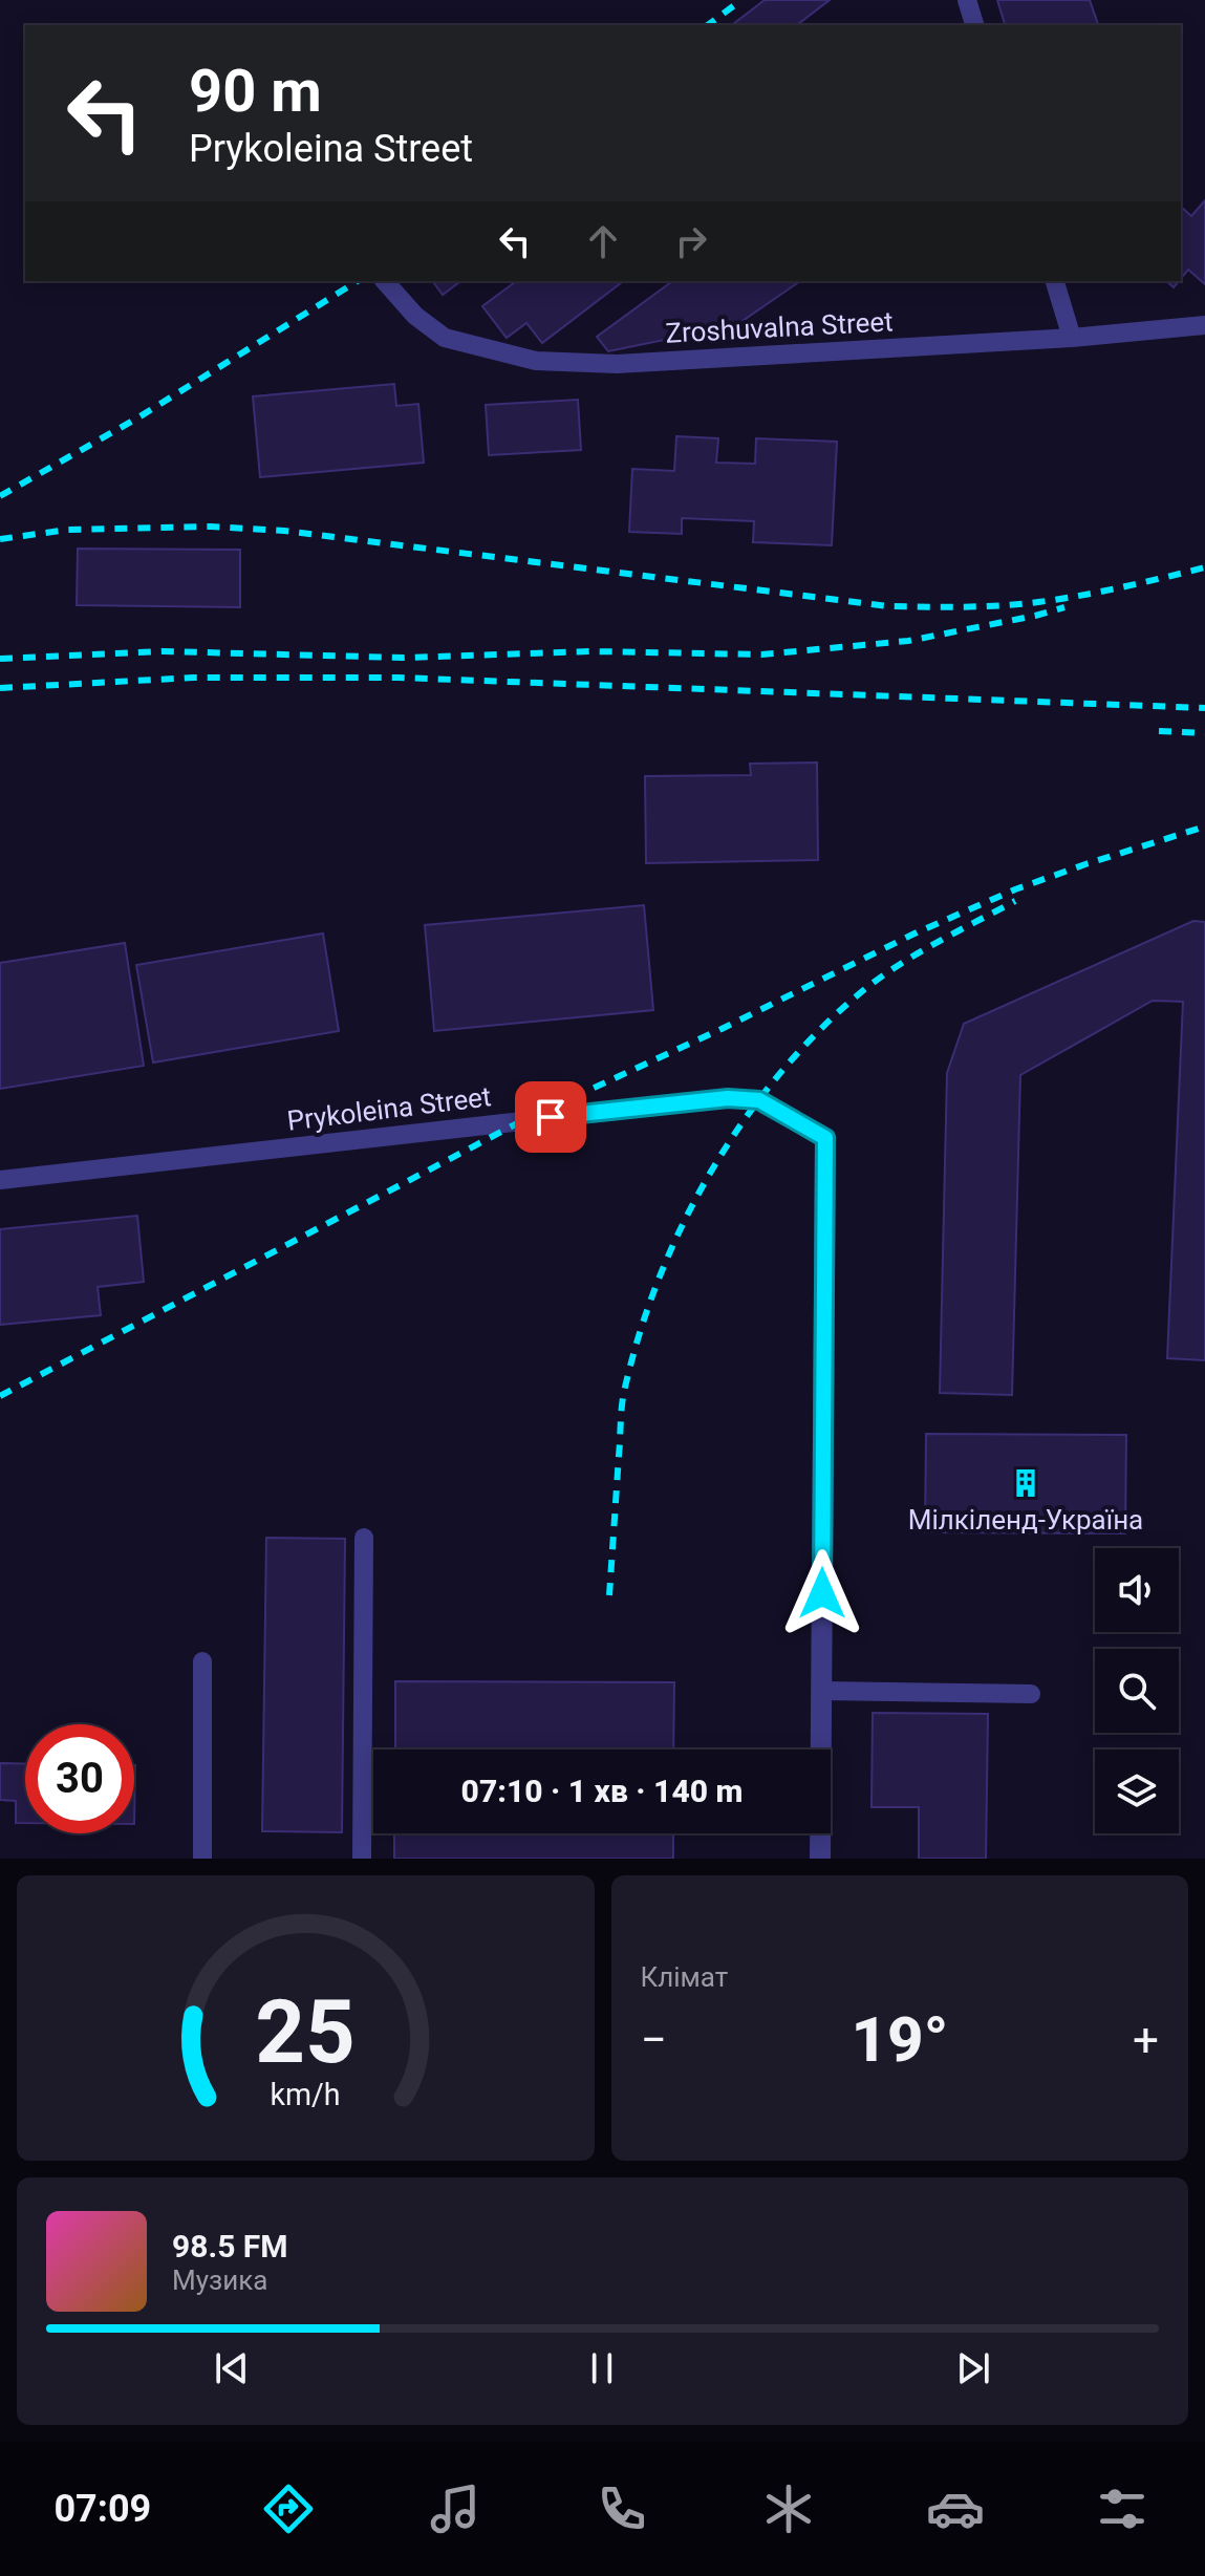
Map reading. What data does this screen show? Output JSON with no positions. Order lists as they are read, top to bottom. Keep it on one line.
{"streets":{"lane":["Zroshuvalna Street","Prykoleina Street"]},"places":{"building":["Мілкіленд-Україна"]},"page":{"turn":["90 m","Prykoleina Street"],"limit":"30","trip":"07:10 · 1 хв · 140 m","tile":"Клімат","heat":["−","19°","+"],"song":["98.5 FM","Музика"],"tabs":"07:09","gauge":["25","km/h"]}}
